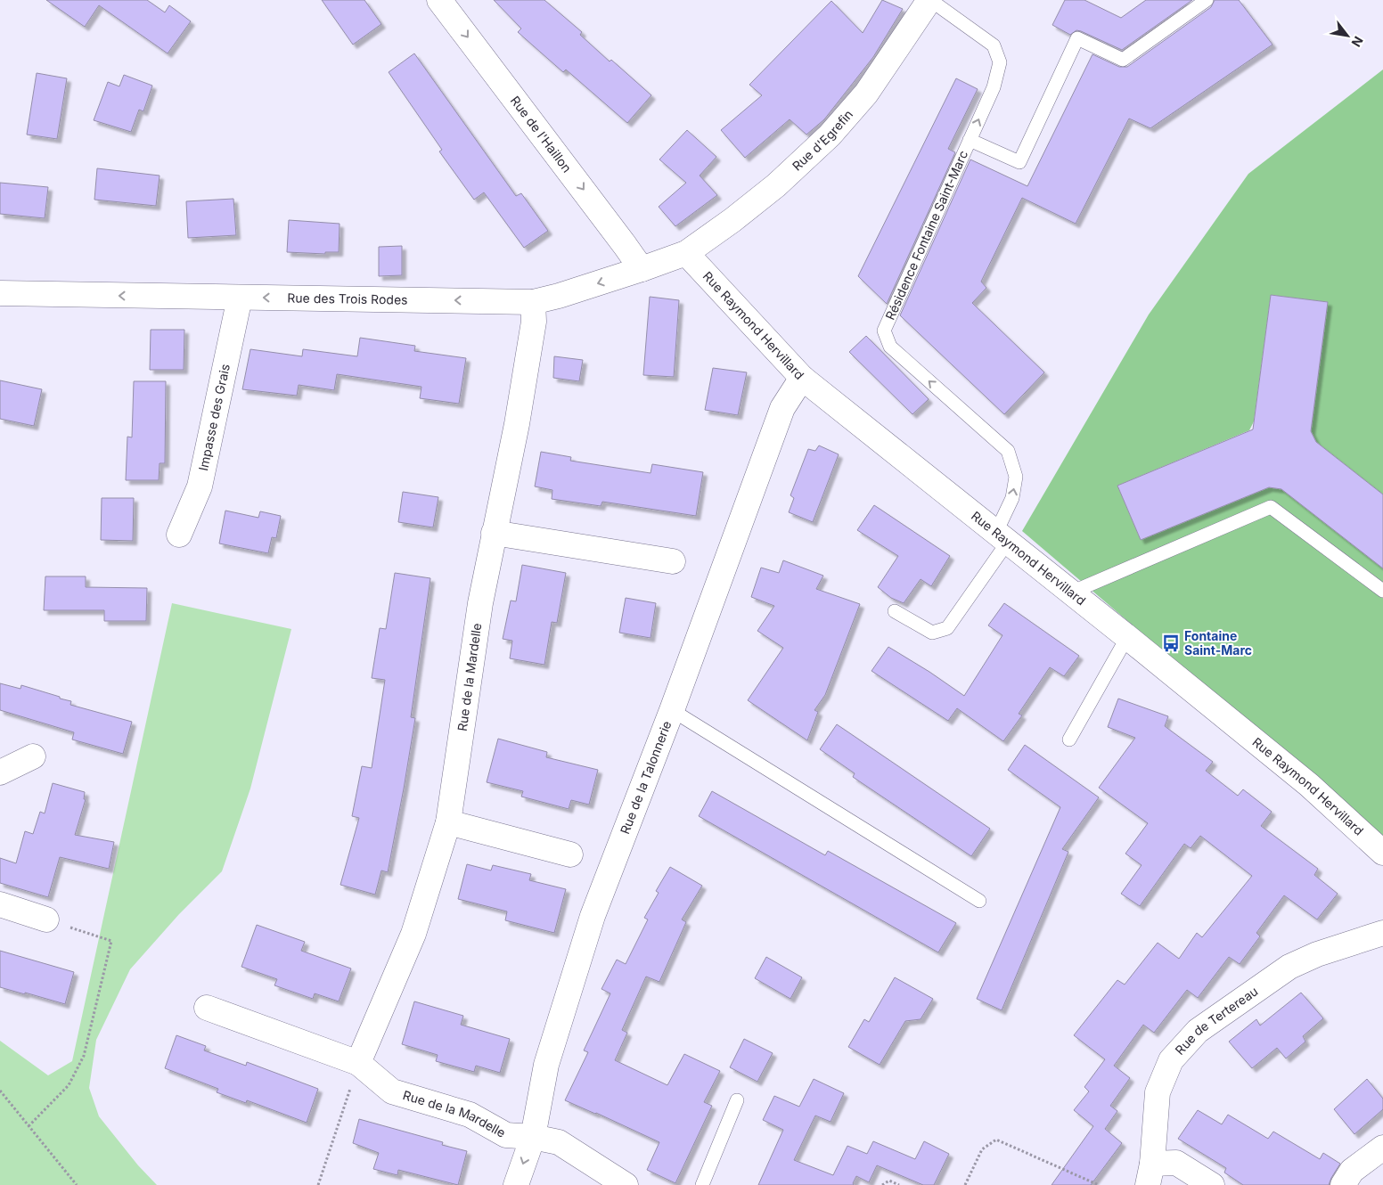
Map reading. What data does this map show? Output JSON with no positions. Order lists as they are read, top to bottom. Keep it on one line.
{"streets":{"street":["Rue de l'Haillon","Rue d'Egrefin","Rue des Trois Rodes","Rue Raymond Hervillard","Impasse des Grais","Rue de la Mardelle","Rue de la Talonnerie","Rue de Tertereau"],"lane":["Résidence Fontaine Saint-Marc"]},"crossings":[["Rue de l'Haillon","Rue des Trois Rodes"],["Rue d'Egrefin","Résidence Fontaine Saint-Marc"],["Rue d'Egrefin","Rue des Trois Rodes"],["Rue d'Egrefin","Rue Raymond Hervillard"],["Résidence Fontaine Saint-Marc","Rue Raymond Hervillard"],["Rue des Trois Rodes","Rue Raymond Hervillard"],["Rue des Trois Rodes","Impasse des Grais"],["Rue des Trois Rodes","Rue de la Mardelle"],["Rue Raymond Hervillard","Rue de la Talonnerie"],["Rue de la Mardelle","Rue de la Talonnerie"]],"one_way":["Rue de l'Haillon","Résidence Fontaine Saint-Marc","Rue des Trois Rodes"],"places":{"bus stop":["Fontaine Saint-Marc"]},"north":"bottom right"}
